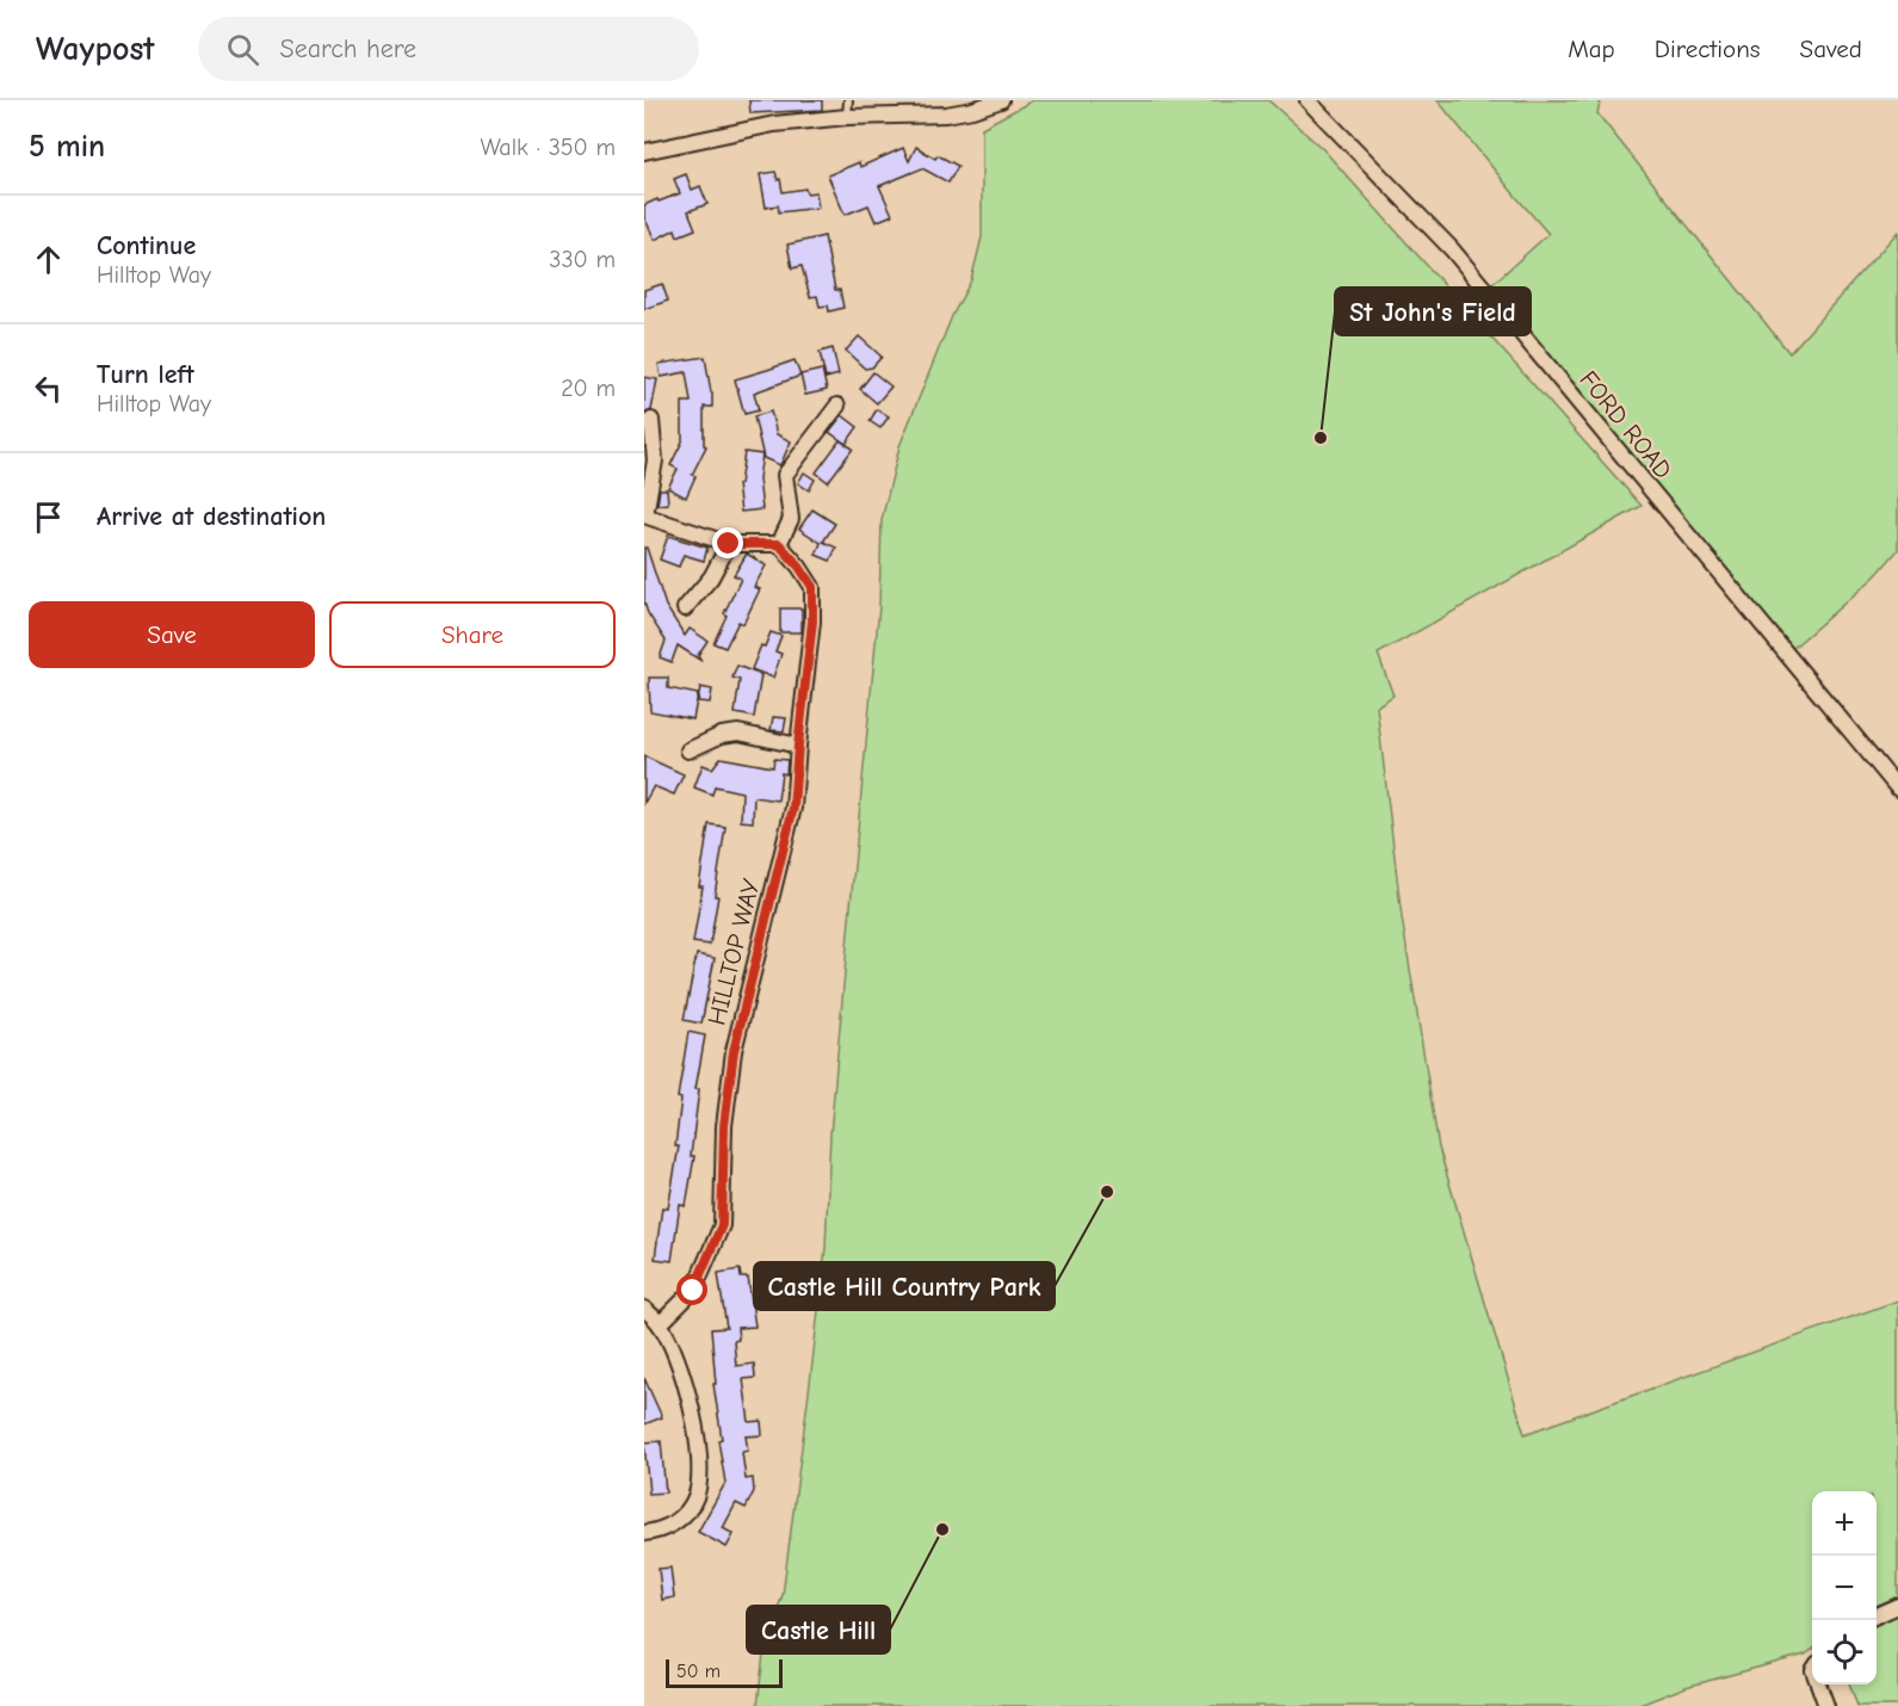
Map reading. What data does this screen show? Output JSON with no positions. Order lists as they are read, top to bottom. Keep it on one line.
{"streets":{"street":["FORD ROAD","HILLTOP WAY"]},"places":["St John's Field","Castle Hill Country Park","Castle Hill"],"scale_bar":"50 m","page":{"header":"Waypost","search":"Search here","nav":["Map","Directions","Saved"],"heading":["5 min","Walk · 350 m"],"list":[["Continue","Hilltop Way","330 m"],["Turn left","Hilltop Way","20 m"],"Arrive at destination"],"buttons":["Save","Share"],"map_buttons":["+","−"],"scale":"50 m"}}
